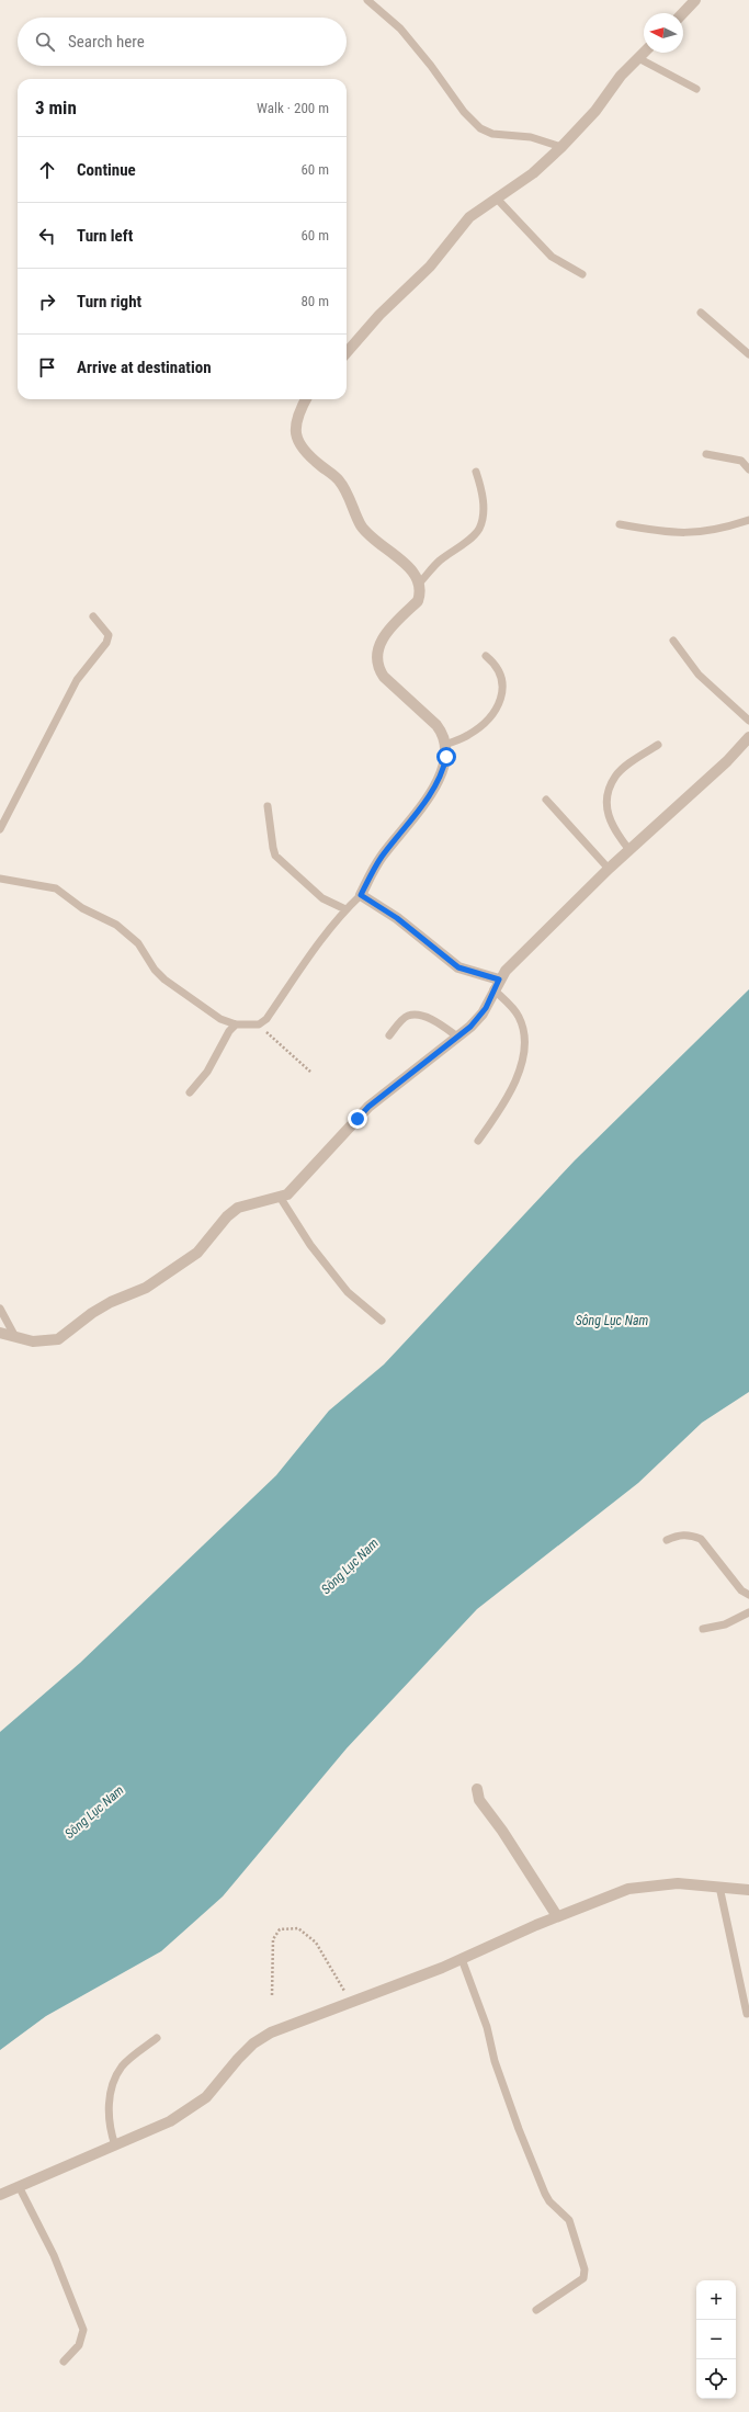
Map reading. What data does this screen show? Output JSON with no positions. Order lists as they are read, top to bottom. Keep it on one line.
{"water":["Sông Lục Nam"],"north":"left","page":{"search":"Search here","heading":["3 min","Walk · 200 m"],"list":[["Continue","60 m"],["Turn left","60 m"],["Turn right","80 m"],"Arrive at destination"],"map_buttons":["+","−"]}}
